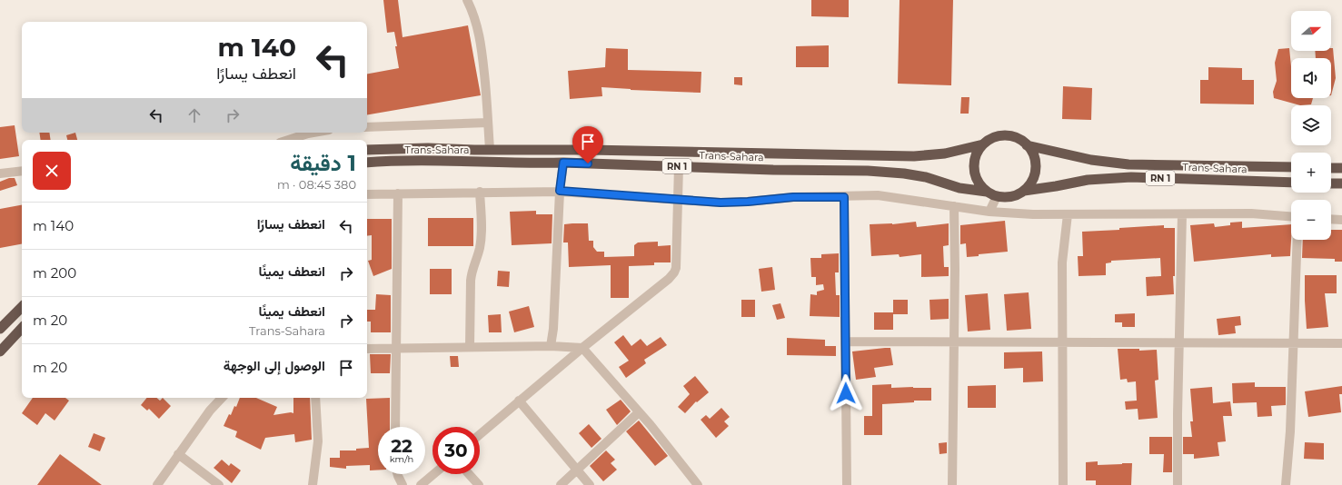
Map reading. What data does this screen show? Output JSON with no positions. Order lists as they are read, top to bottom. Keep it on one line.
{"streets":{"highway":["Trans-Sahara","RN 1"]},"north":"right","page":{"map_buttons":["+","−"],"turn":["140 m","انعطف يسارًا"],"heading":["1 دقيقة","380 m · 08:45"],"list":[{"name":"انعطف يسارًا","value":"140 m"},{"name":"انعطف يمينًا","value":"200 m"},{"name":"انعطف يمينًا","note":"Trans-Sahara","value":"20 m"},{"name":"الوصول إلى الوجهة","value":"20 m"}],"speed":"22 km/h","limit":"30"}}
